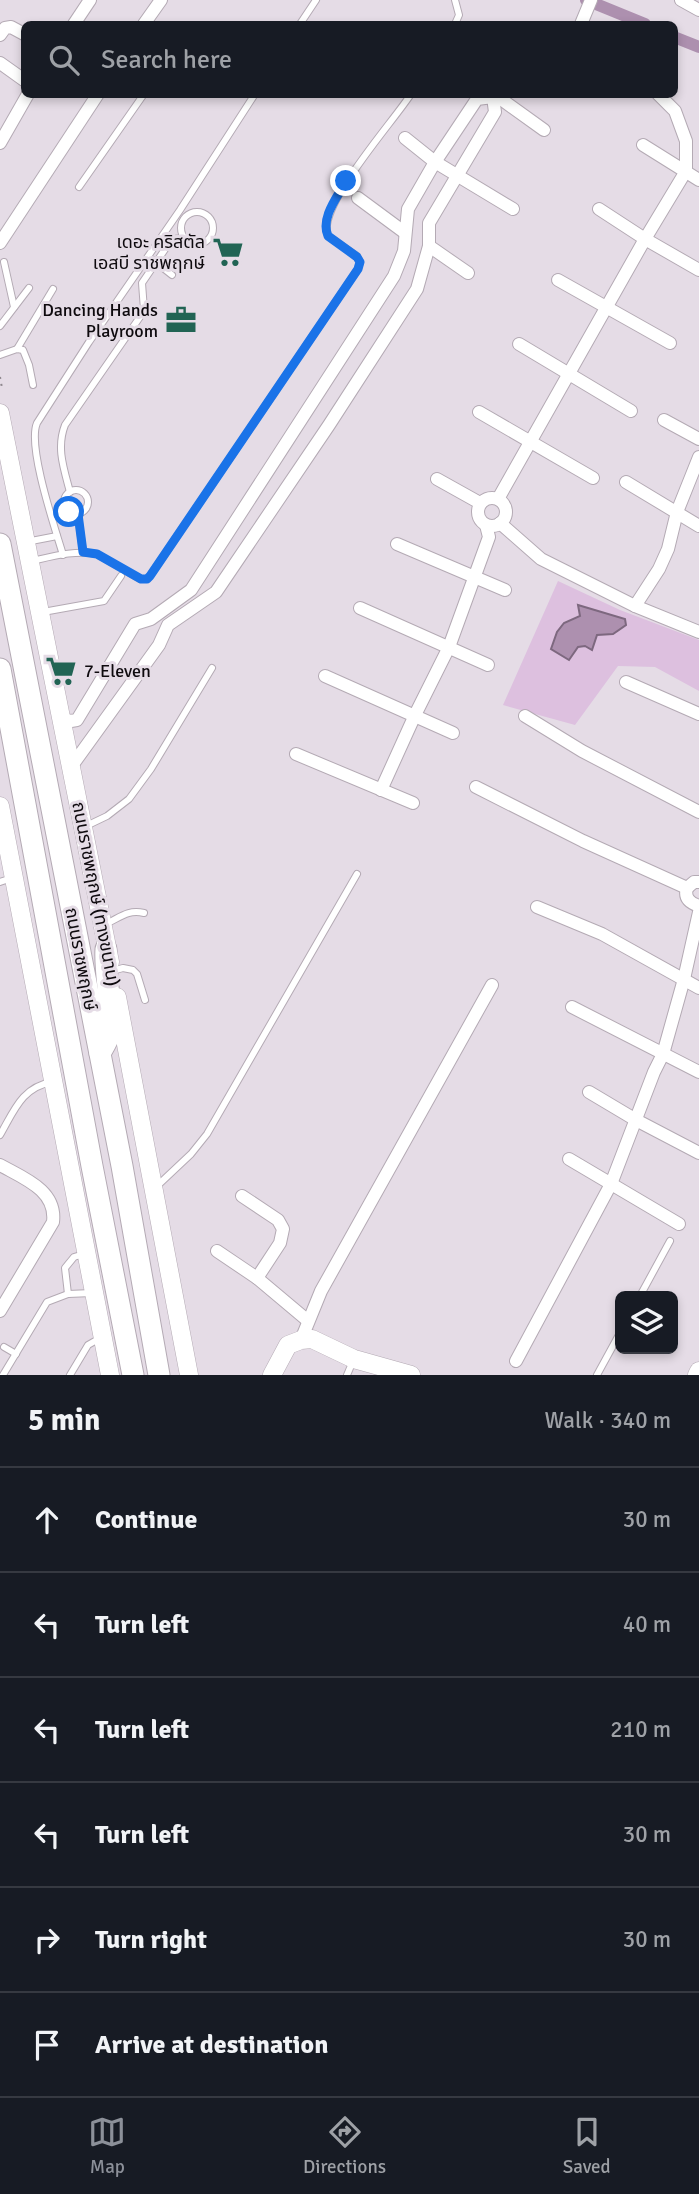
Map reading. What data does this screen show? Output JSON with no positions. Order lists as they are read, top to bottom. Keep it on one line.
{"streets":{"main road":["ถนนราชพฤกษ์ (ทางขนาน)","ถนนราชพฤกษ์"]},"places":{"supermarket":["เดอะ คริสตัล เอสบี ราชพฤกษ์","7-Eleven"],"office":["Dancing Hands Playroom"]},"page":{"search":"Search here","heading":["5 min","Walk · 340 m"],"list":[["Continue","30 m"],["Turn left","40 m"],["Turn left","210 m"],["Turn left","30 m"],["Turn right","30 m"],"Arrive at destination"],"nav":["Map","Directions","Saved"]}}
